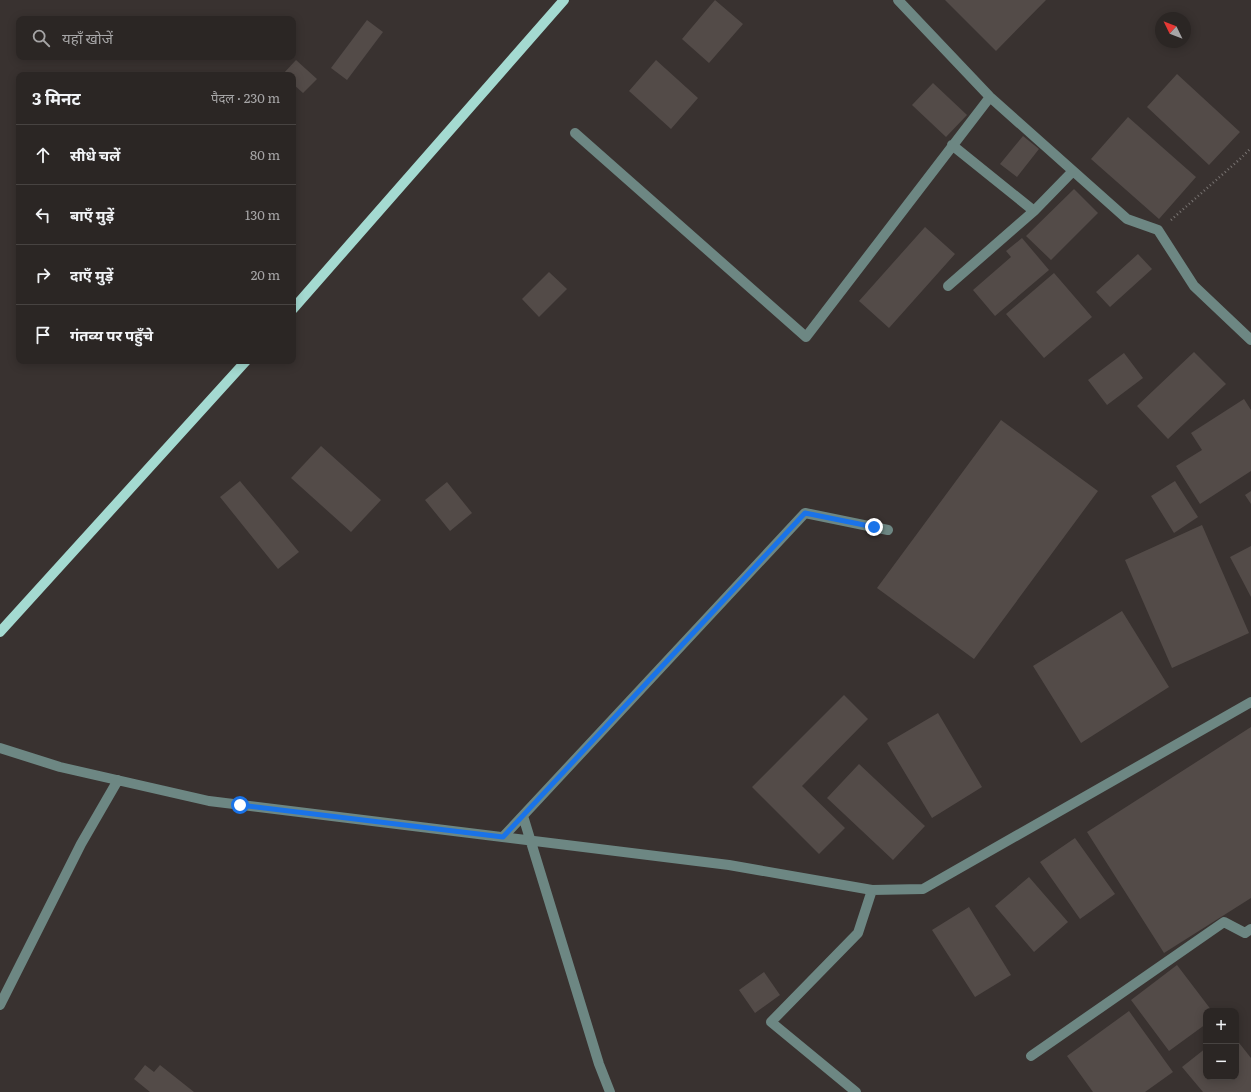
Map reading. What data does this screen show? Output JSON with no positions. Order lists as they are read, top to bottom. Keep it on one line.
{"north":"top left","page":{"search":"यहाँ खोजें","heading":["3 मिनट","पैदल · 230 m"],"list":[["सीधे चलें","80 m"],["बाएँ मुड़ें","130 m"],["दाएँ मुड़ें","20 m"],"गंतव्य पर पहुँचे"],"map_buttons":["+","−"]}}
